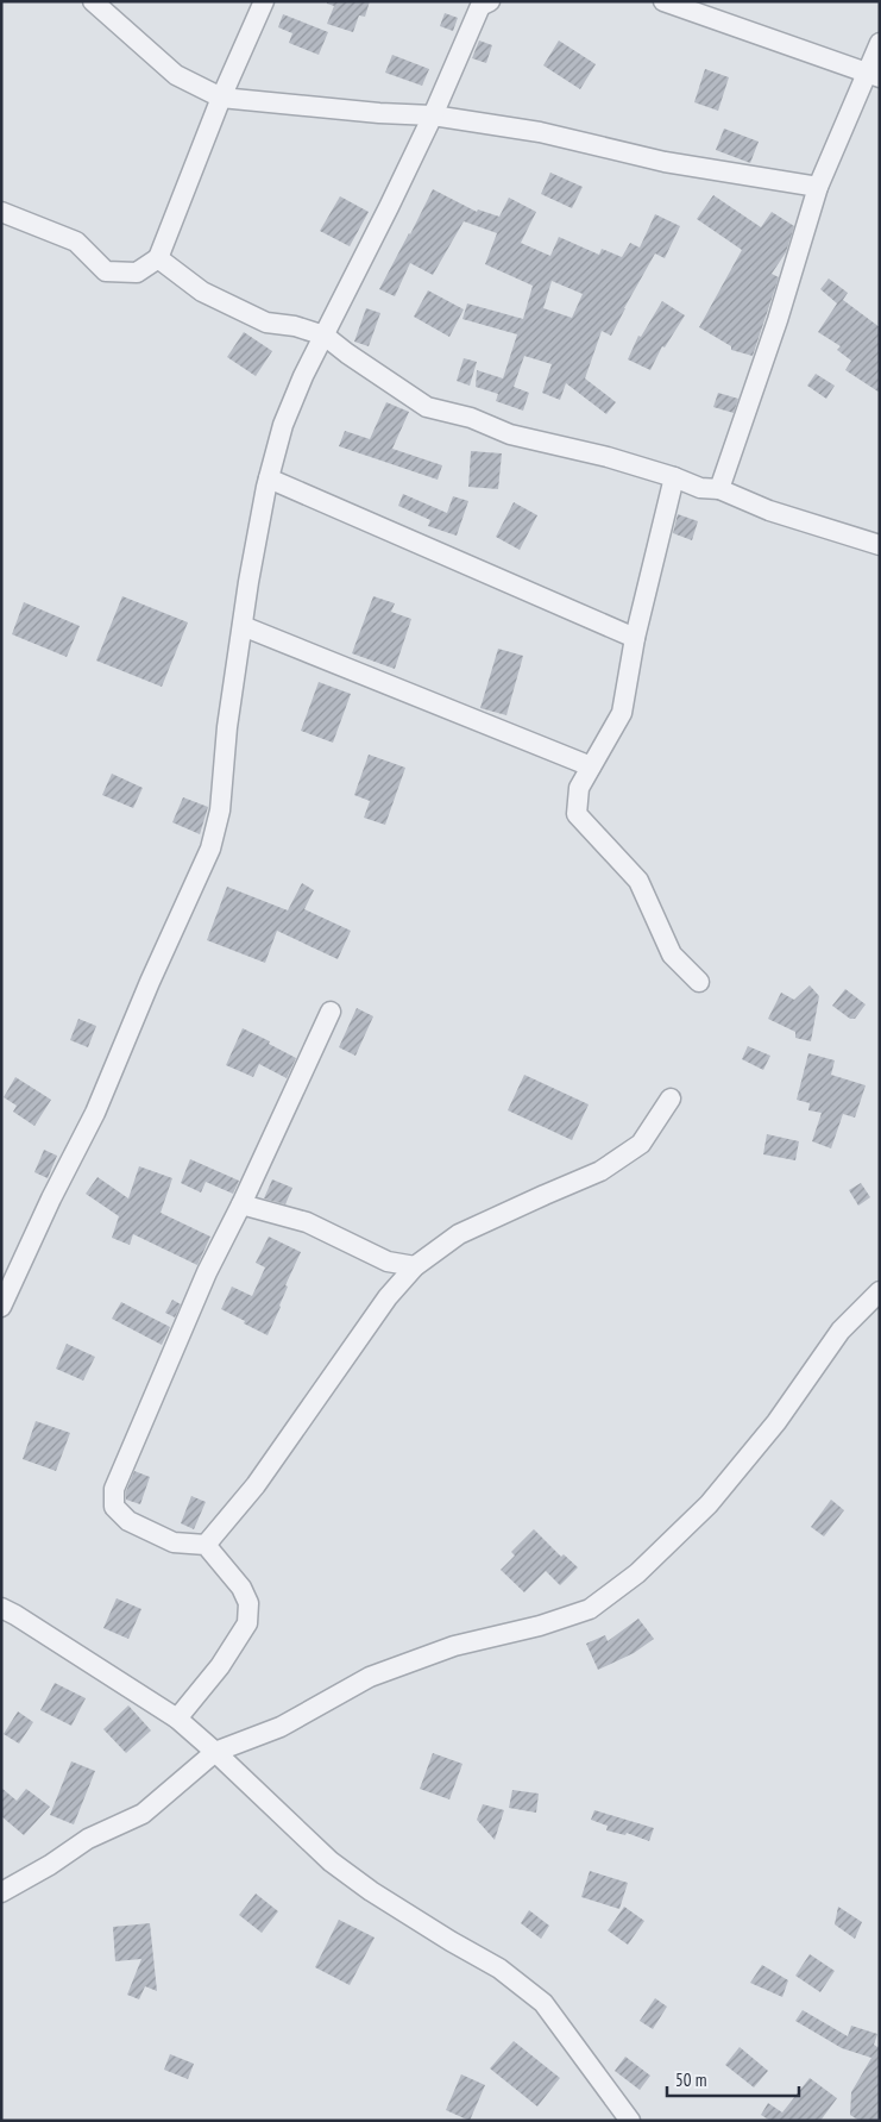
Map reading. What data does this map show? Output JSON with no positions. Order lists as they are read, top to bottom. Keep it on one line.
{"scale_bar":"50 m"}
